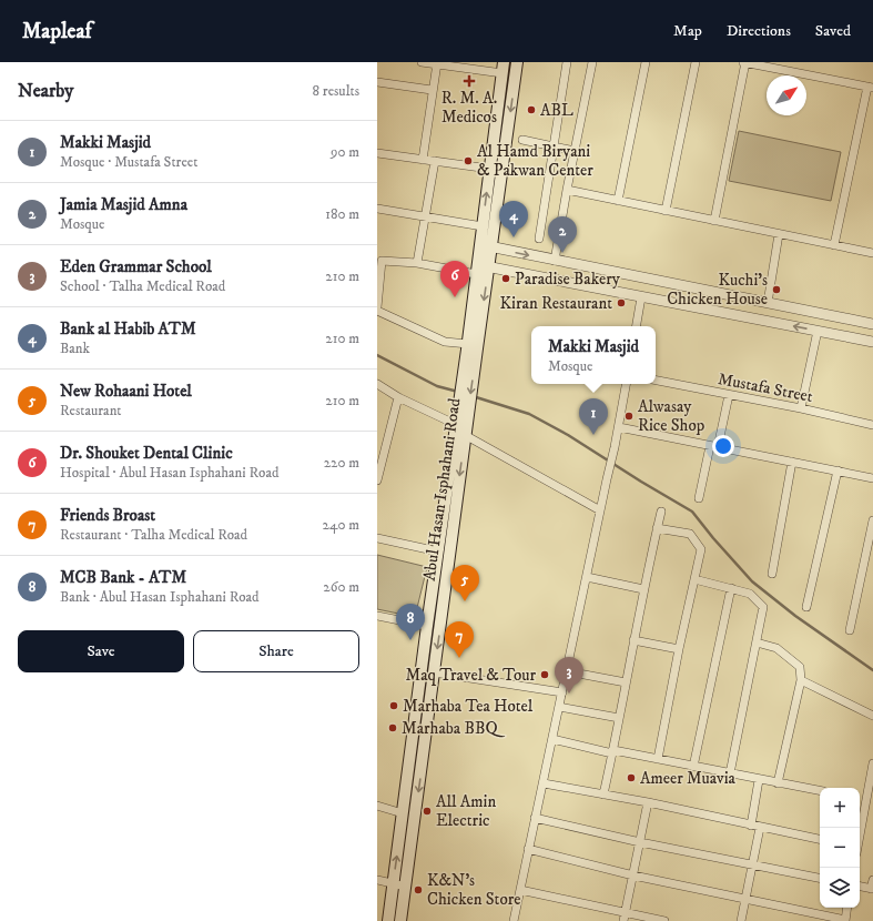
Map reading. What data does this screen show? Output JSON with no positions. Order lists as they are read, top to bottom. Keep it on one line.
{"streets":{"main road":["Abul Hasan Isphahani Road"],"street":["Mustafa Street"]},"places":{"health":["R. M. A. Medicos"],"other":["ABL","Al Hamd Biryani & Pakwan Center","Paradise Bakery","Kuchi’s Chicken House","Kiran Restaurant","Alwasay Rice Shop","Maq Travel & Tour","Marhaba Tea Hotel","Marhaba BBQ","Ameer Muavia","All Amin Electric","K&N's Chicken Store"]},"north":"top right","page":{"header":"Mapleaf","nav":["Map","Directions","Saved"],"heading":["Nearby","8 results"],"list":[{"mark":"1","name":"Makki Masjid","note":"Mosque · Mustafa Street","value":"90 m"},{"mark":"2","name":"Jamia Masjid Amna","note":"Mosque","value":"180 m"},{"mark":"3","name":"Eden Grammar School","note":"School · Talha Medical Road","value":"210 m"},{"mark":"4","name":"Bank al Habib ATM","note":"Bank","value":"210 m"},{"mark":"5","name":"New Rohaani Hotel","note":"Restaurant","value":"210 m"},{"mark":"6","name":"Dr. Shouket Dental Clinic","note":"Hospital · Abul Hasan Isphahani Road","value":"220 m"},{"mark":"7","name":"Friends Broast","note":"Restaurant · Talha Medical Road","value":"240 m"},{"mark":"8","name":"MCB Bank - ATM","note":"Bank · Abul Hasan Isphahani Road","value":"260 m"}],"pins":["4","2","6","1","5","8","7","3"],"popup":["Makki Masjid","Mosque"],"buttons":["Save","Share"],"map_buttons":["+","−"]}}
